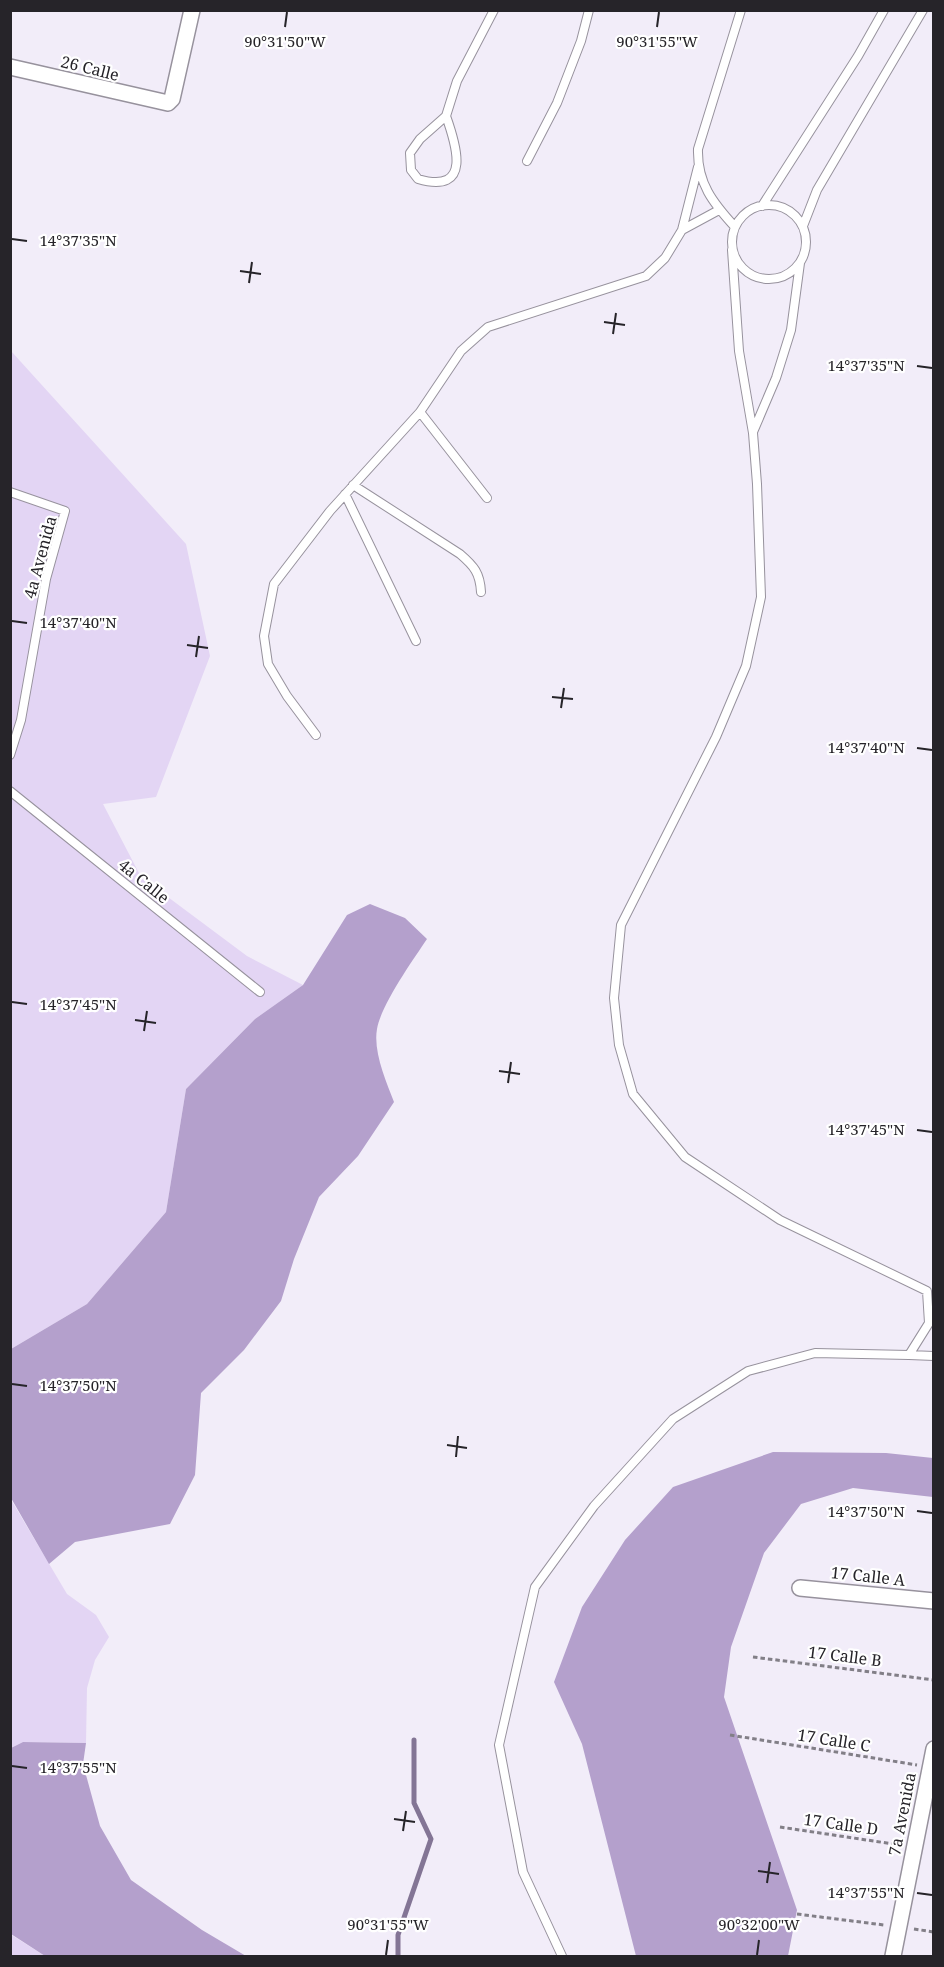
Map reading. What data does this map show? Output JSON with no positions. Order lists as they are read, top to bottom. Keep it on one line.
{"streets":{"street":["26 Calle","17 Calle A","7a Avenida"],"lane":["4a Avenida","4a Calle"],"path":["17 Calle B","17 Calle C","17 Calle D"]},"crossings":[["17 Calle C","7a Avenida"],["7a Avenida","17 Calle D"]],"coordinates":["90°31'50\"W","90°31'55\"W","14°37'35\"N","14°37'40\"N","14°37'45\"N","14°37'50\"N","14°37'55\"N","90°32'00\"W"]}
